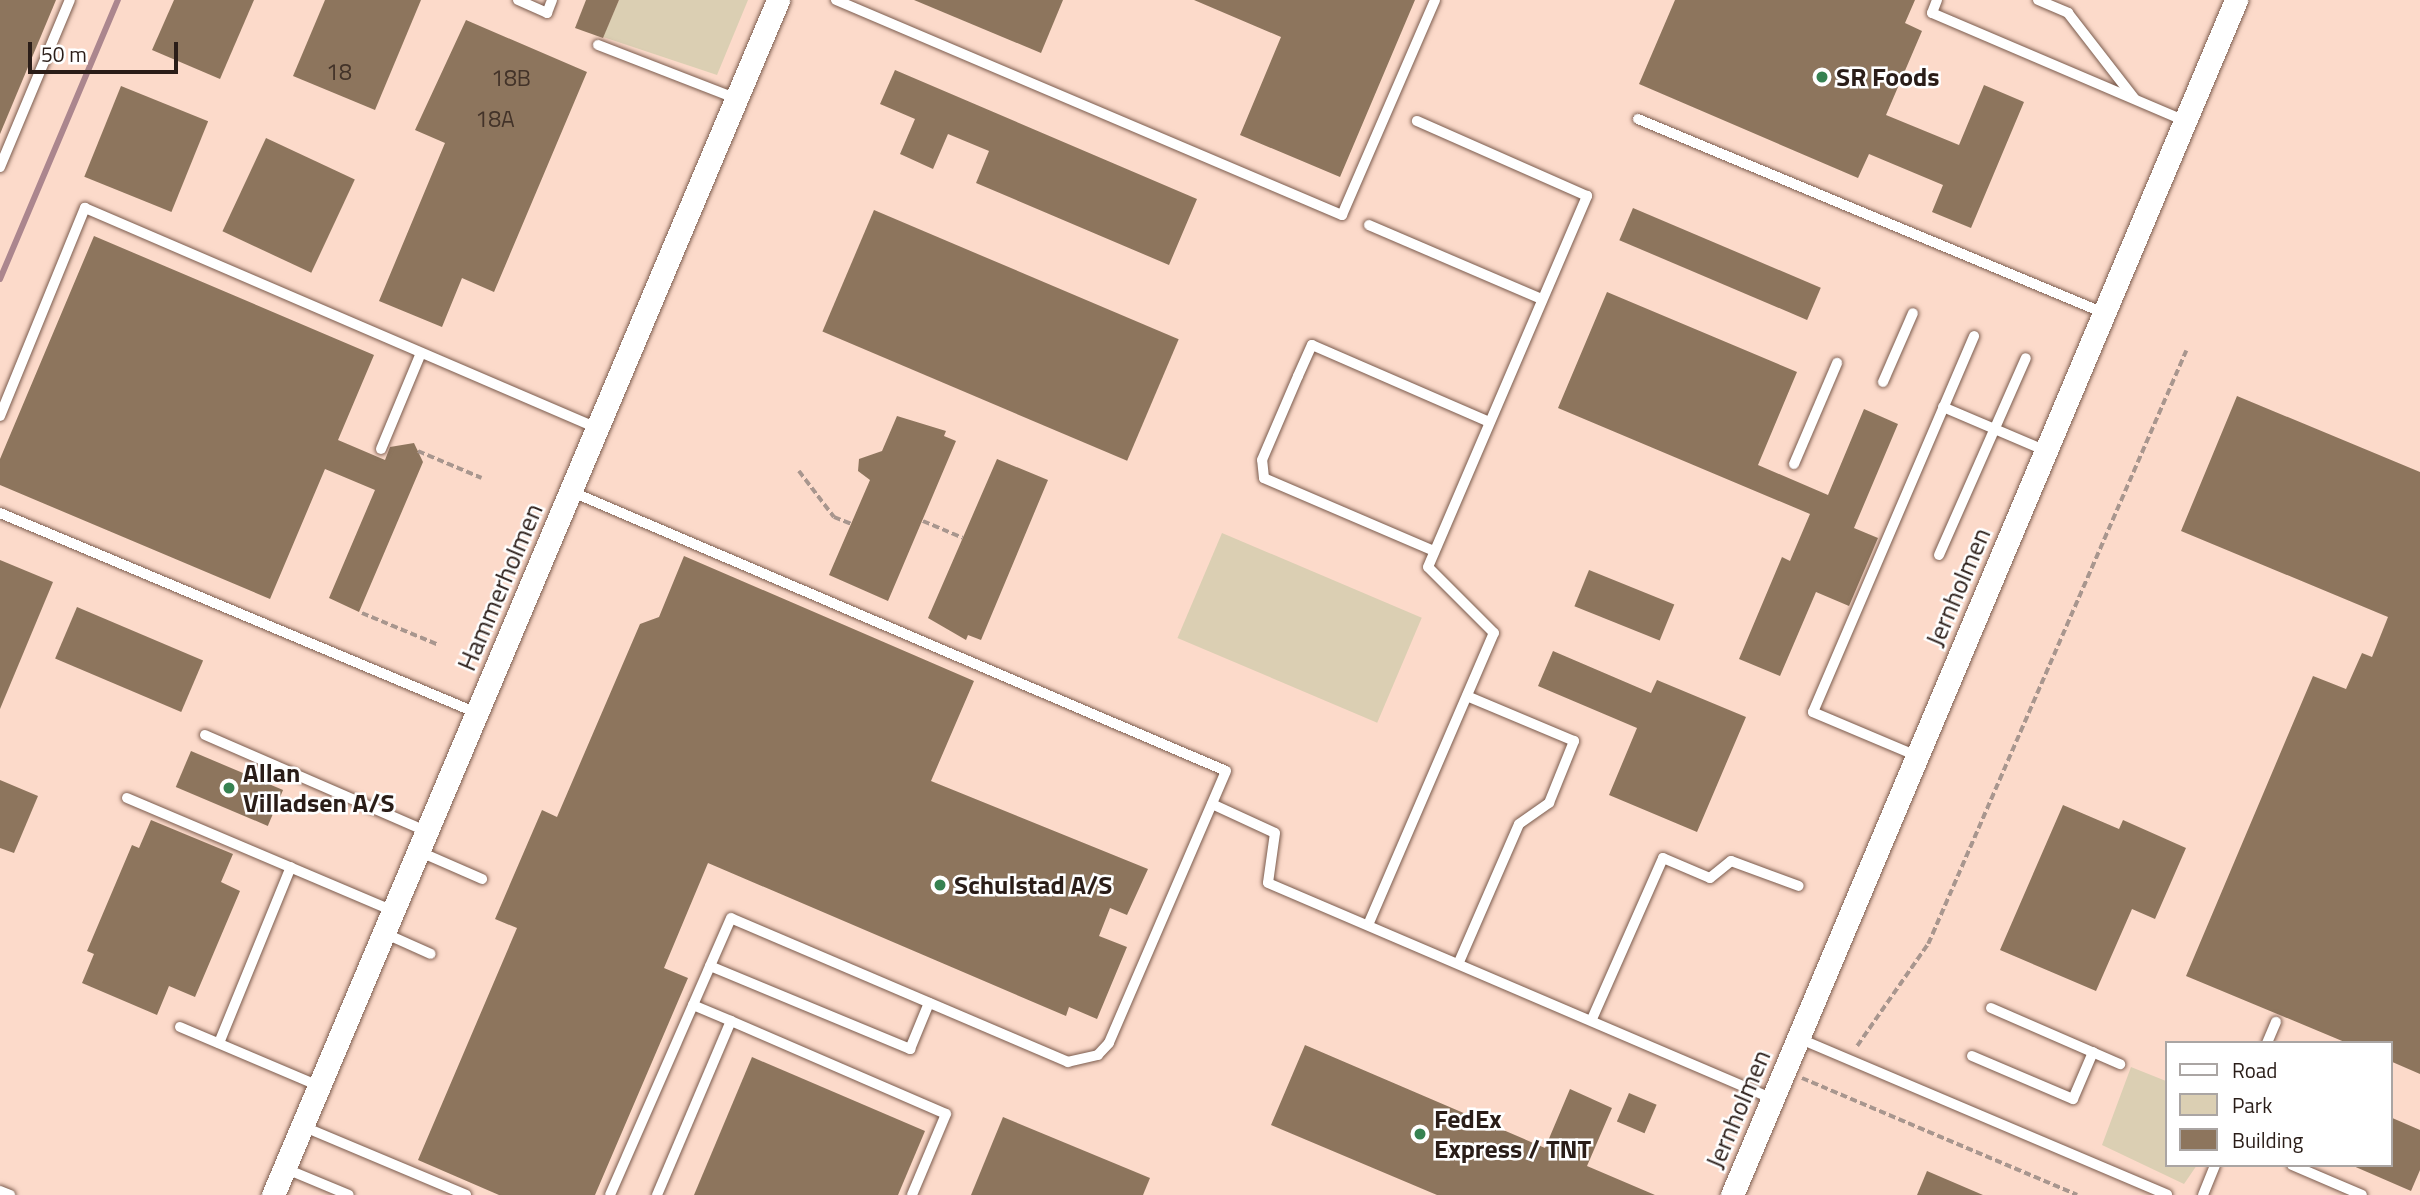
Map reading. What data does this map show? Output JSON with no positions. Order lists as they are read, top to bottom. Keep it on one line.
{"streets":{"street":["Hammerholmen","Jernholmen"]},"places":["SR Foods","Allan Villadsen A/S","Schulstad A/S","FedEx Express / TNT"],"house_numbers":["18","18B","18A"],"legend":["Road","Park","Building"],"scale_bar":"50 m"}
